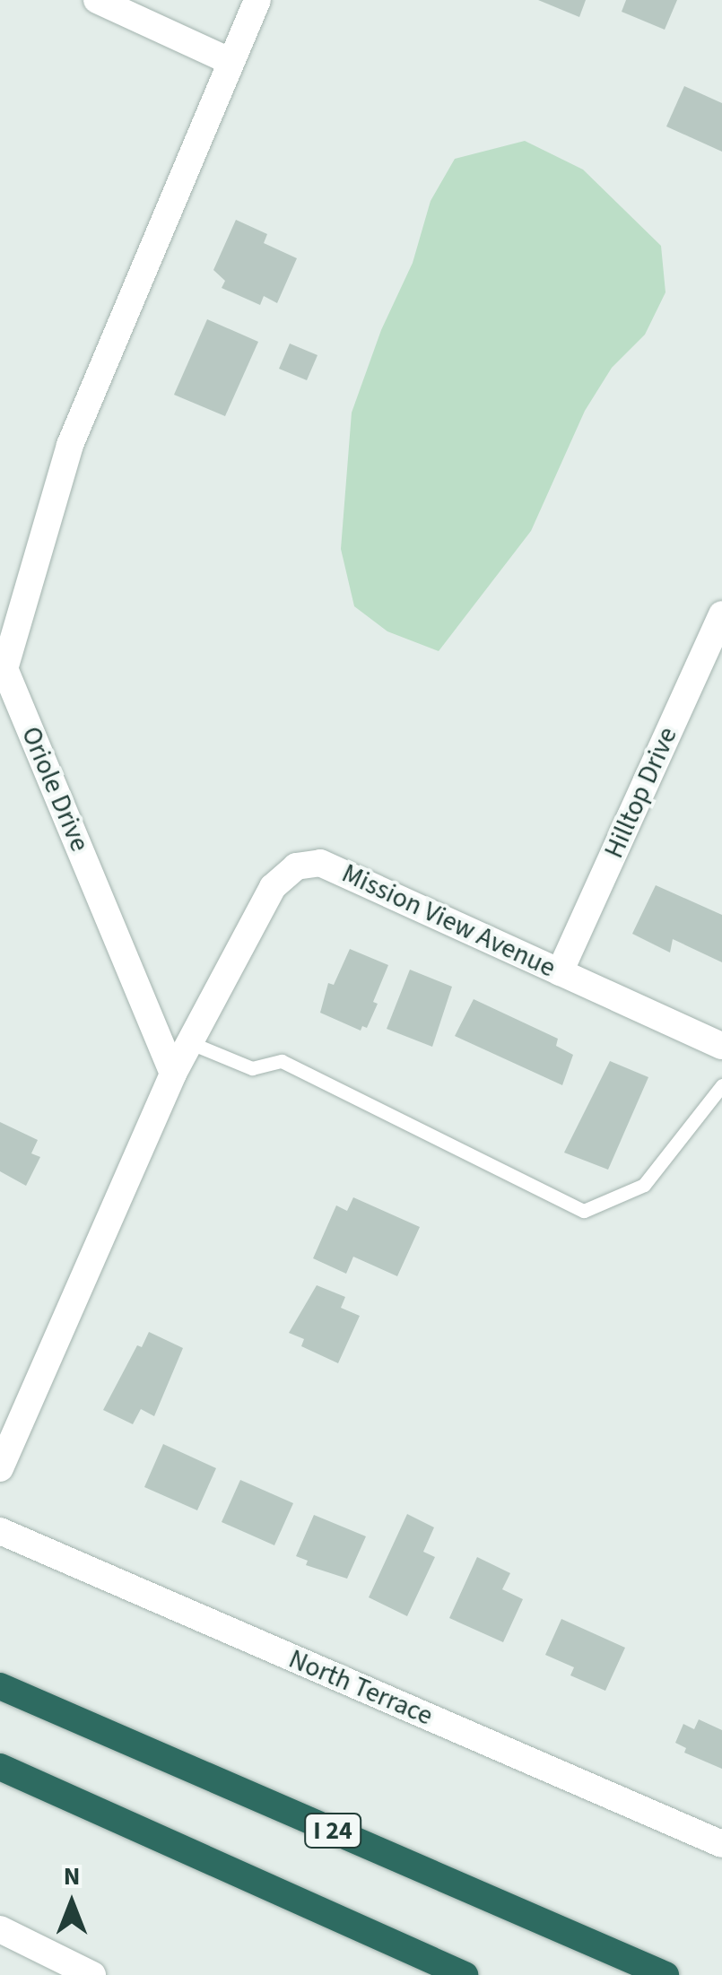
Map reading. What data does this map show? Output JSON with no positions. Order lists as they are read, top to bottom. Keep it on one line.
{"streets":{"highway":["I 24"],"street":["Oriole Drive","Hilltop Drive","Mission View Avenue","North Terrace"]},"crossings":[["Oriole Drive","Mission View Avenue"],["Hilltop Drive","Mission View Avenue"]],"north":"top"}
